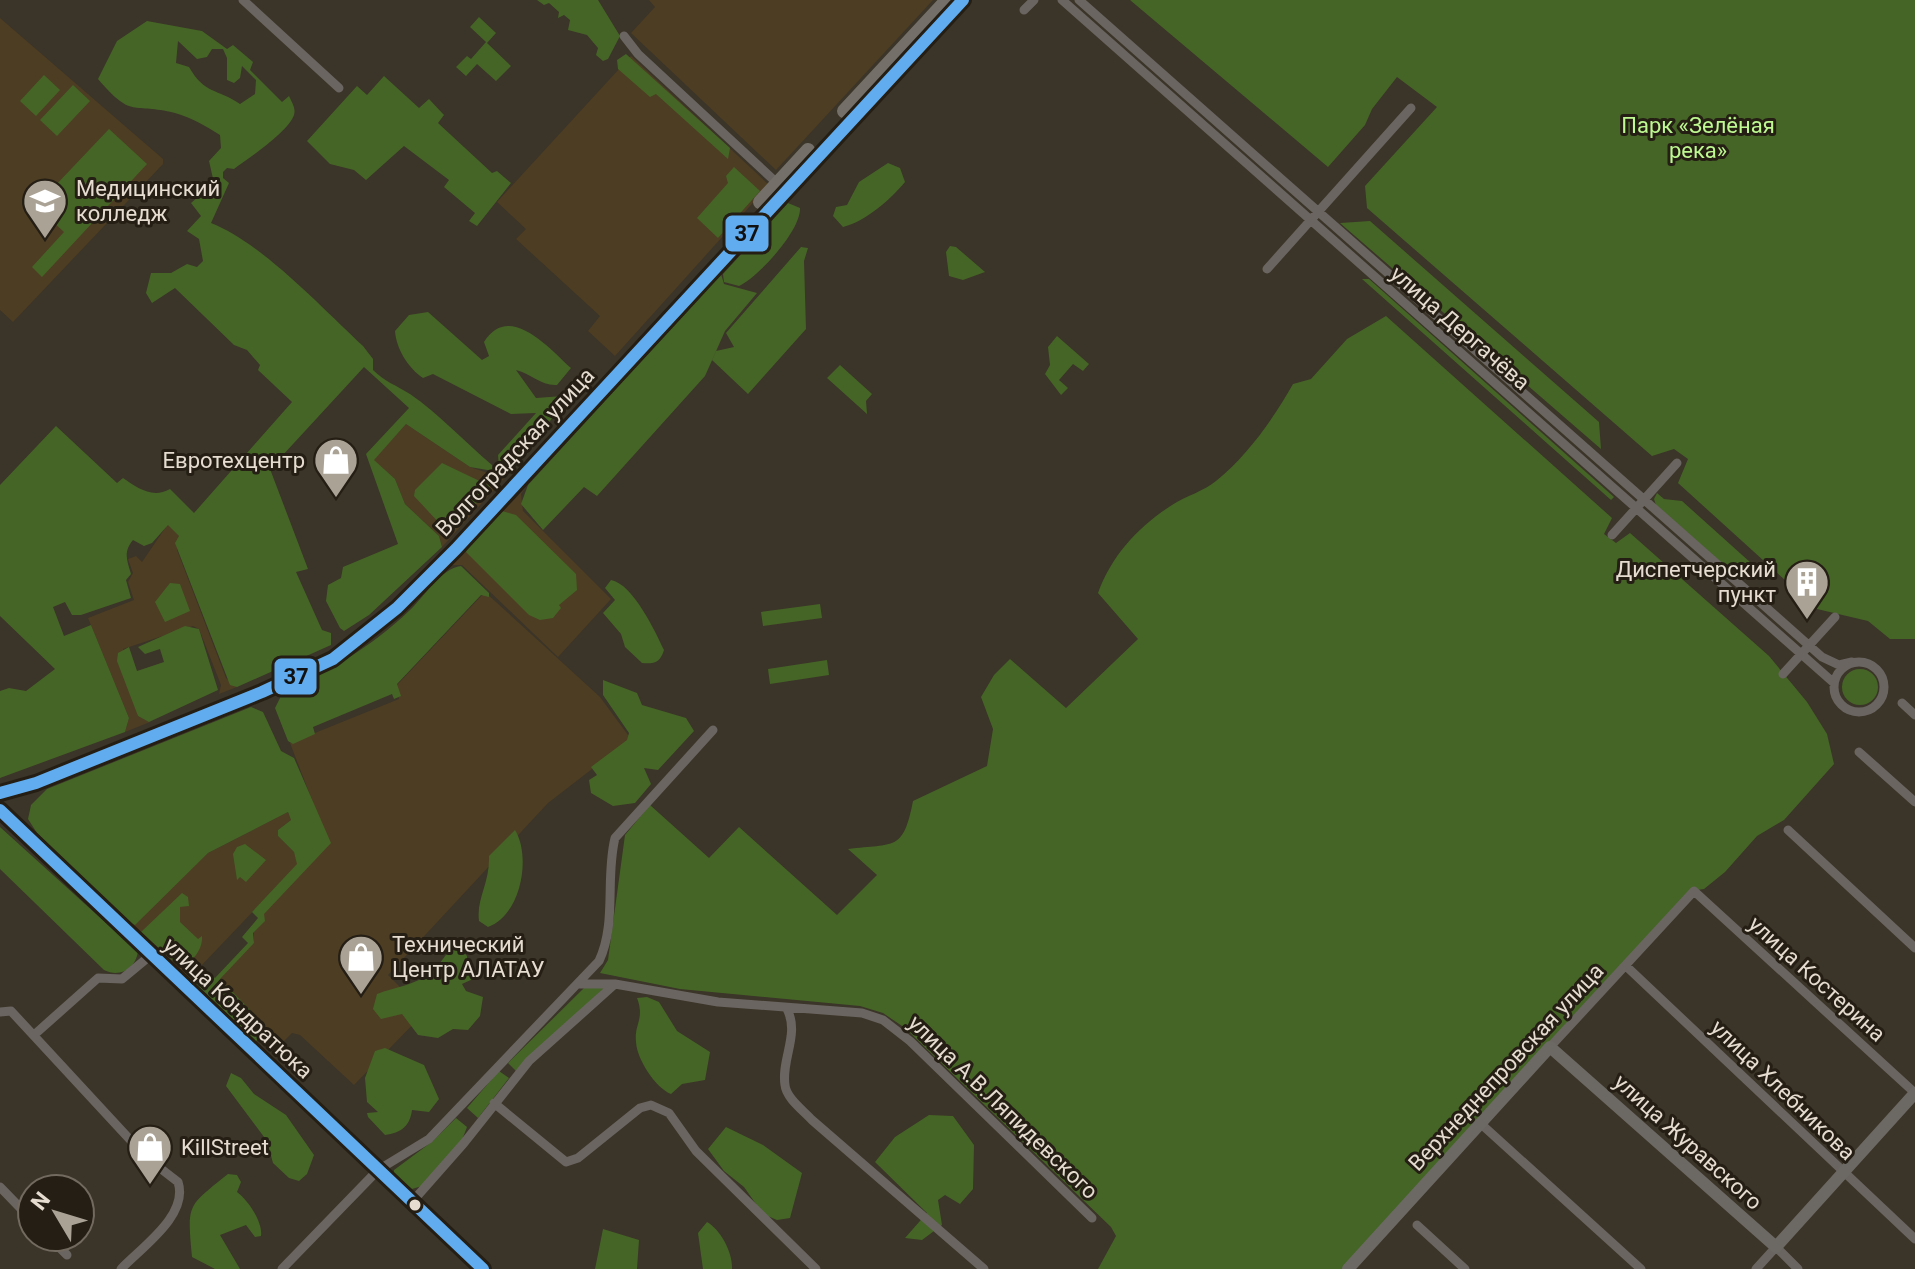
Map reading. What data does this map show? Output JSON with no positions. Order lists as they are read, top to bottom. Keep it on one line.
{"streets":{"main road":["Волгоградская улица","улица Кондратюка"],"street":["улица Дергачёва","улица Костерина","Верхнеднепровская улица","улица Хлебникова","улица А.В.Ляпидевского","улица Журавского"]},"crossings":[["улица Костерина","Верхнеднепровская улица"],["Верхнеднепровская улица","улица Хлебникова"],["Верхнеднепровская улица","улица Журавского"]],"parks":["Парк «Зелёная река»"],"places":{"school or university":["Медицинский колледж"],"shop":["Евротехцентр","Технический Центр АЛАТАУ","KillStreet"],"building":["Диспетчерский пункт"]},"lines":["transit line 37"],"north":"top left"}
